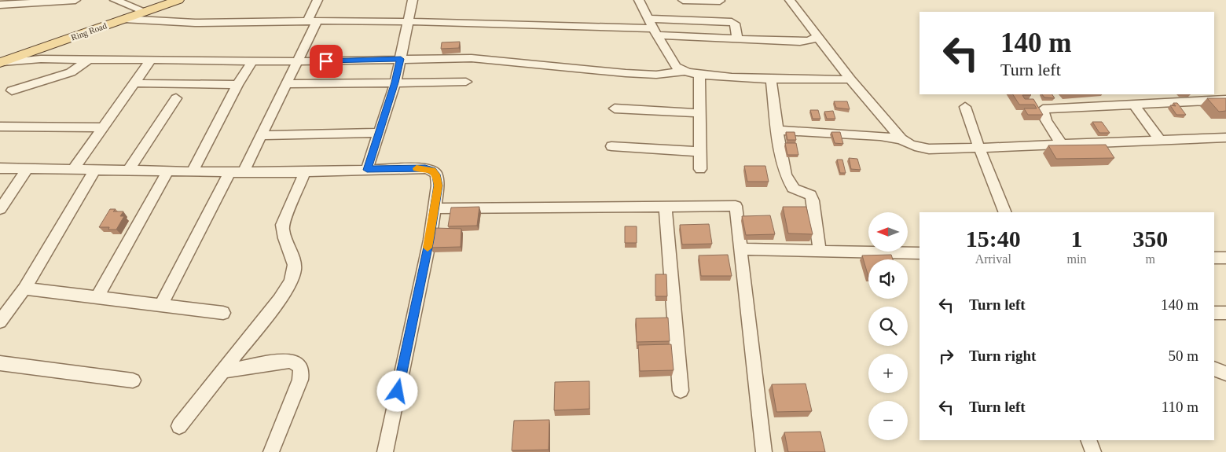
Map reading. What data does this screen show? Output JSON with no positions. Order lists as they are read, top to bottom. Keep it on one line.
{"streets":{"main road":["Ring Road"]},"north":"left","page":{"turn":["140 m","Turn left"],"map_buttons":["+","−"],"eta":["15:40","Arrival","1","min","350","m"],"list":[{"name":"Turn left","value":"140 m"},{"name":"Turn right","value":"50 m"},{"name":"Turn left","value":"110 m"}]}}
